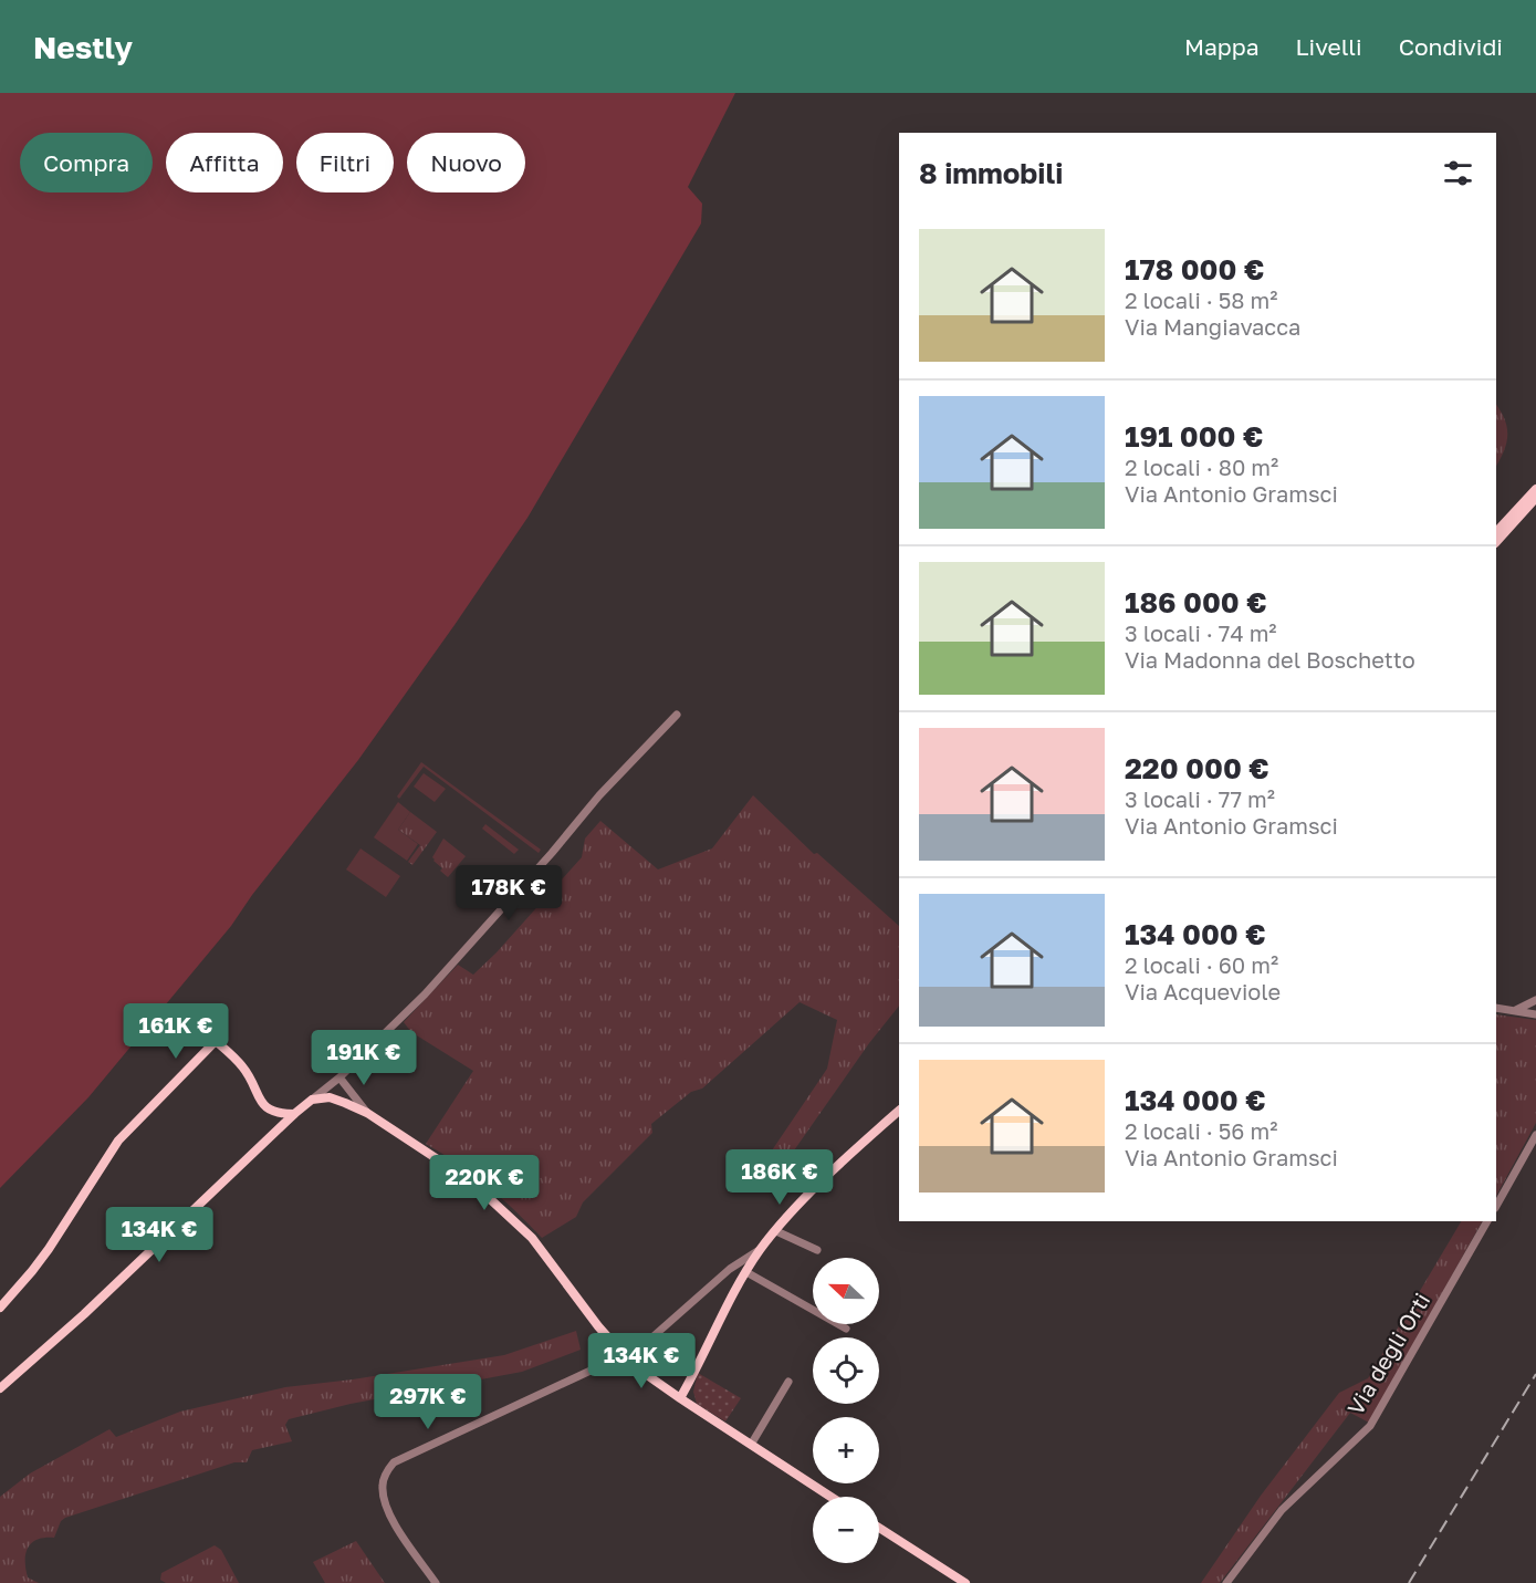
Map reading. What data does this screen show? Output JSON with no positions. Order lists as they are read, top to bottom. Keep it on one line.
{"streets":{"street":["Via degli Orti"]},"north":"left","page":{"header":"Nestly","nav":["Mappa","Livelli","Condividi"],"chip":["Compra","Affitta","Filtri","Nuovo"],"heading":"8 immobili","list":[{"name":"178 000 €","note":"2 locali · 58 m² · Via Mangiavacca"},{"name":"191 000 €","note":"2 locali · 80 m² · Via Antonio Gramsci"},{"name":"186 000 €","note":"3 locali · 74 m² · Via Madonna del Boschetto"},{"name":"220 000 €","note":"3 locali · 77 m² · Via Antonio Gramsci"},{"name":"134 000 €","note":"2 locali · 60 m² · Via Acqueviole"},{"name":"134 000 €","note":"2 locali · 56 m² · Via Antonio Gramsci"}],"price":["178K €","161K €","191K €","186K €","220K €","134K €","134K €","297K €"],"map_buttons":["+","−"]}}
